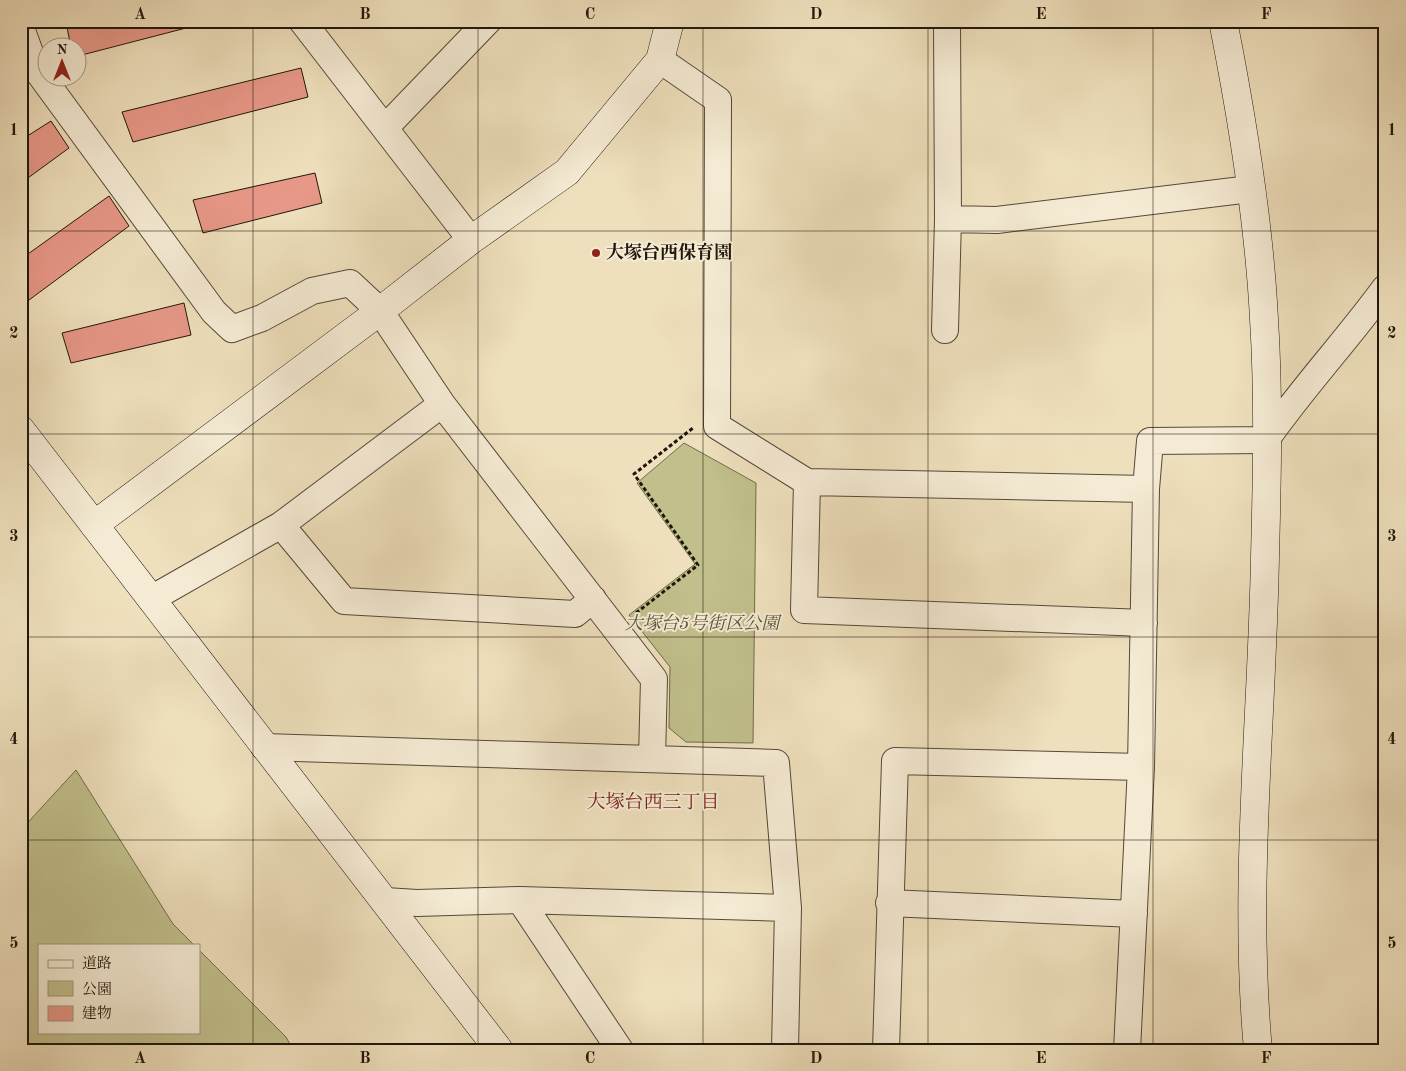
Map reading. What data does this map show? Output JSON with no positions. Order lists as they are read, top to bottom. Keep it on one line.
{"districts":["大塚台西三丁目"],"parks":["大塚台5号街区公園"],"places":["大塚台西保育園"],"legend":["道路","公園","建物"],"north":"top","grid":{"columns":["A","B","C","D","E","F"],"rows":["1","2","3","4","5"]}}
